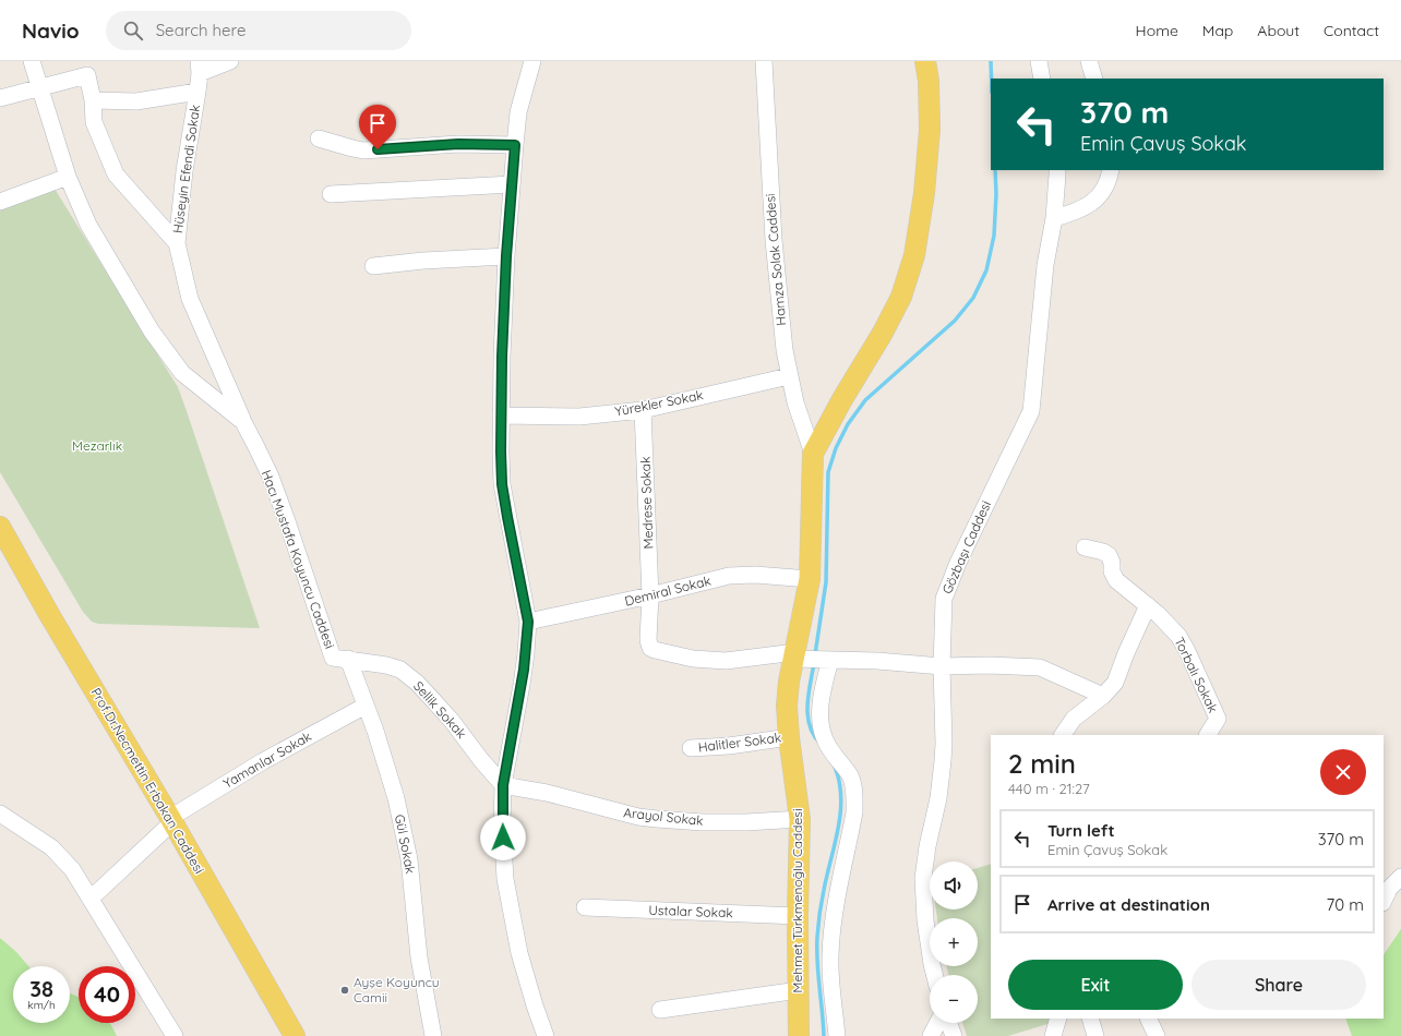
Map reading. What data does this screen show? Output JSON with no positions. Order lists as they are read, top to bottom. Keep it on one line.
{"streets":{"main road":["Prof.Dr.Necmettin Erbakan Caddesi","Mehmet Türkmenoğlu Caddesi"],"street":["Hüseyin Efendi Sokak","Hamza Solak Caddesi","Yürekler Sokak","Medrese Sokak","Gözbaşı Caddesi","Hacı Mustafa Koyuncu Caddesi","Demiral Sokak","Torbalı Sokak","Sellik Sokak","Halitler Sokak","Yamanlar Sokak","Arayol Sokak","Gül Sokak","Ustalar Sokak"]},"crossings":[["Hüseyin Efendi Sokak","Hacı Mustafa Koyuncu Caddesi"],["Hamza Solak Caddesi","Yürekler Sokak"],["Hamza Solak Caddesi","Mehmet Türkmenoğlu Caddesi"],["Yürekler Sokak","Medrese Sokak"],["Medrese Sokak","Demiral Sokak"],["Medrese Sokak","Mehmet Türkmenoğlu Caddesi"],["Hacı Mustafa Koyuncu Caddesi","Sellik Sokak"],["Hacı Mustafa Koyuncu Caddesi","Gül Sokak"],["Demiral Sokak","Mehmet Türkmenoğlu Caddesi"],["Sellik Sokak","Arayol Sokak"],["Sellik Sokak","Gül Sokak"],["Halitler Sokak","Mehmet Türkmenoğlu Caddesi"],["Yamanlar Sokak","Prof.Dr.Necmettin Erbakan Caddesi"],["Yamanlar Sokak","Gül Sokak"],["Arayol Sokak","Mehmet Türkmenoğlu Caddesi"],["Mehmet Türkmenoğlu Caddesi","Ustalar Sokak"]],"parks":["Mezarlık"],"places":["Ayşe Koyuncu Camii"],"page":{"header":"Navio","search":"Search here","nav":["Home","Map","About","Contact"],"turn":["370 m","Emin Çavuş Sokak"],"heading":["2 min","440 m · 21:27"],"list":[{"name":"Turn left","note":"Emin Çavuş Sokak","value":"370 m"},{"name":"Arrive at destination","value":"70 m"}],"map_buttons":["+","−"],"buttons":["Exit","Share"],"speed":"38 km/h","limit":"40"}}
